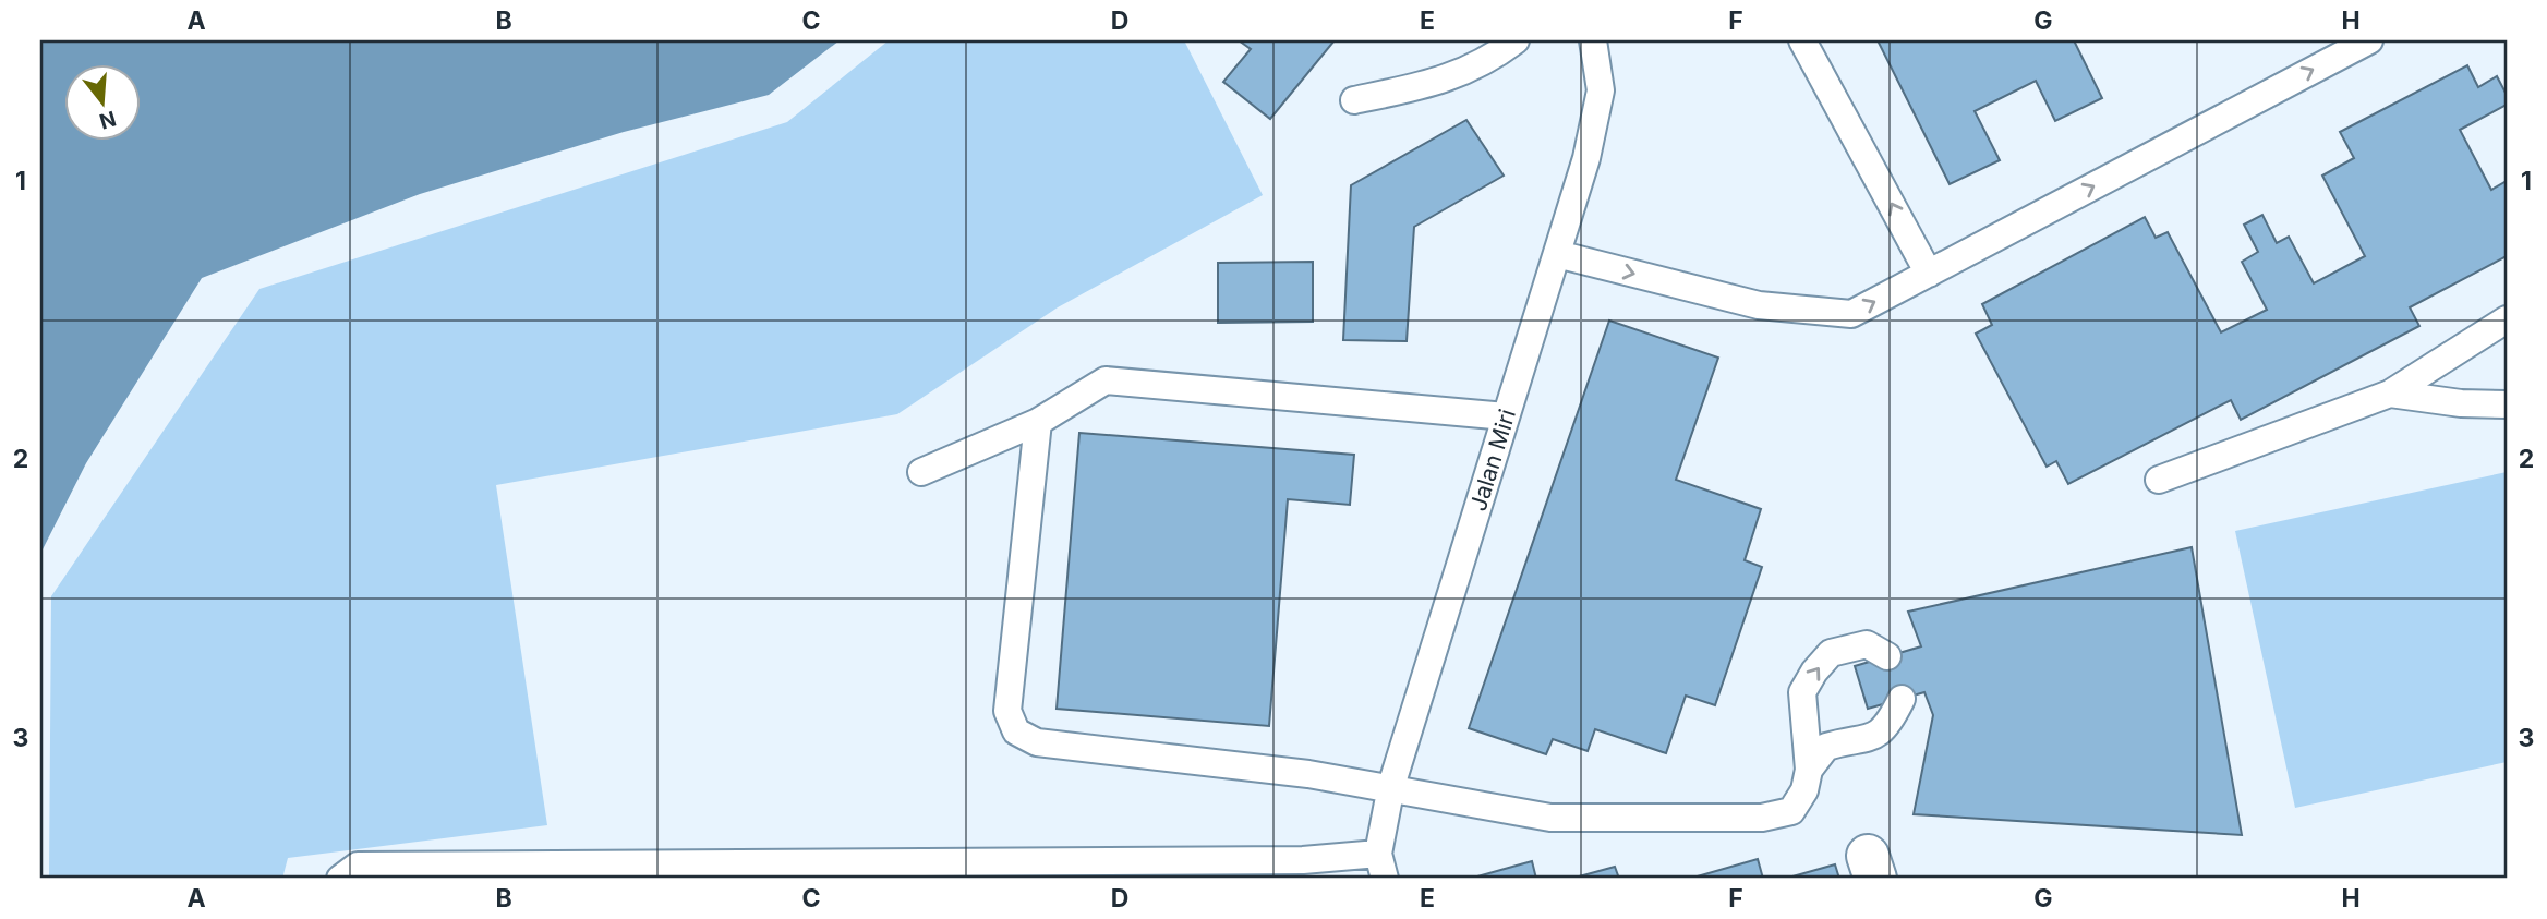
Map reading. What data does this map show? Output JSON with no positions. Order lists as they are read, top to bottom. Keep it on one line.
{"streets":{"lane":["Jalan Miri"]},"north":"bottom","grid":{"columns":["A","B","C","D","E","F","G","H"],"rows":["1","2","3"]}}
